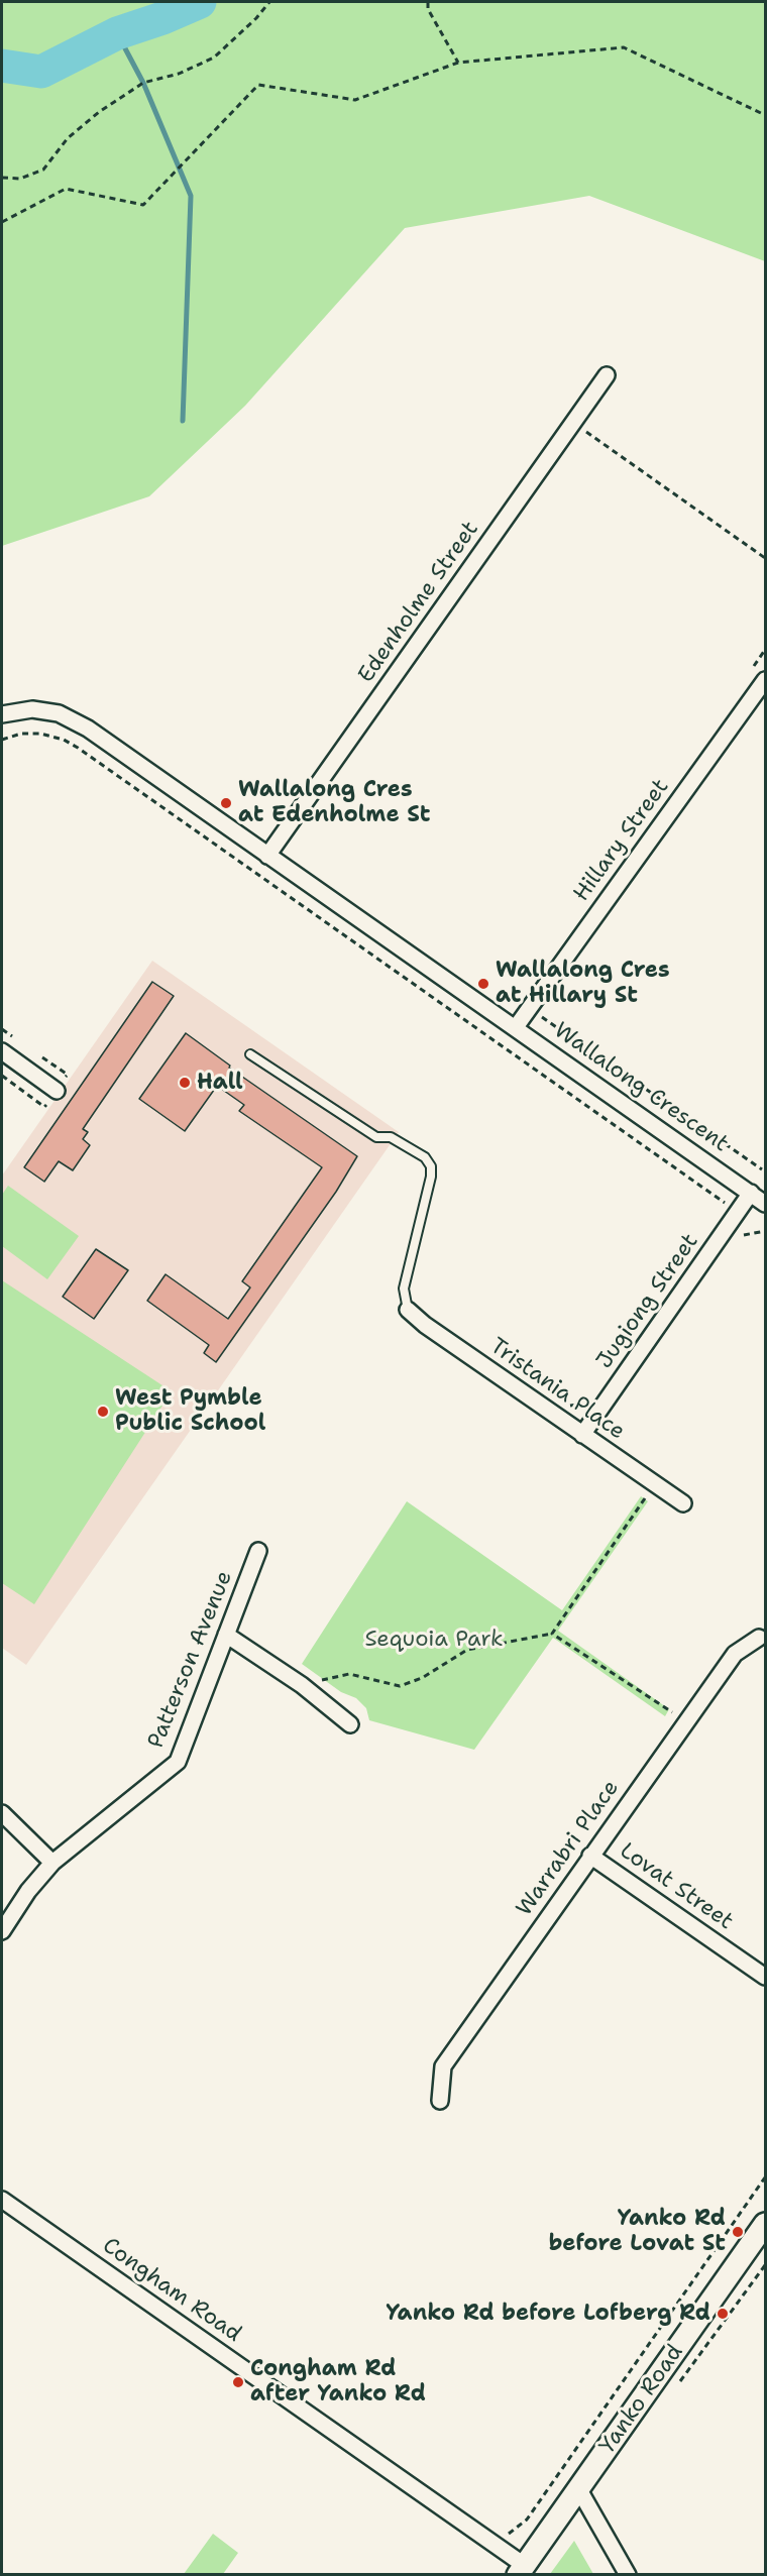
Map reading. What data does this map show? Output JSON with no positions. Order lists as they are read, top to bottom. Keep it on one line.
{"streets":{"main road":["Yanko Road"],"street":["Edenholme Street","Hillary Street","Wallalong Crescent","Jugiong Street","Tristania Place","Patterson Avenue","Warrabri Place","Lovat Street","Congham Road"]},"crossings":[["Edenholme Street","Wallalong Crescent"],["Hillary Street","Wallalong Crescent"],["Wallalong Crescent","Jugiong Street"],["Jugiong Street","Tristania Place"],["Warrabri Place","Lovat Street"],["Congham Road","Yanko Road"]],"parks":["Sequoia Park"],"places":["Wallalong Cres at Edenholme St","Wallalong Cres at Hillary St","Hall","West Pymble Public School","Yanko Rd before Lovat St","Yanko Rd before Lofberg Rd","Congham Rd after Yanko Rd"]}
